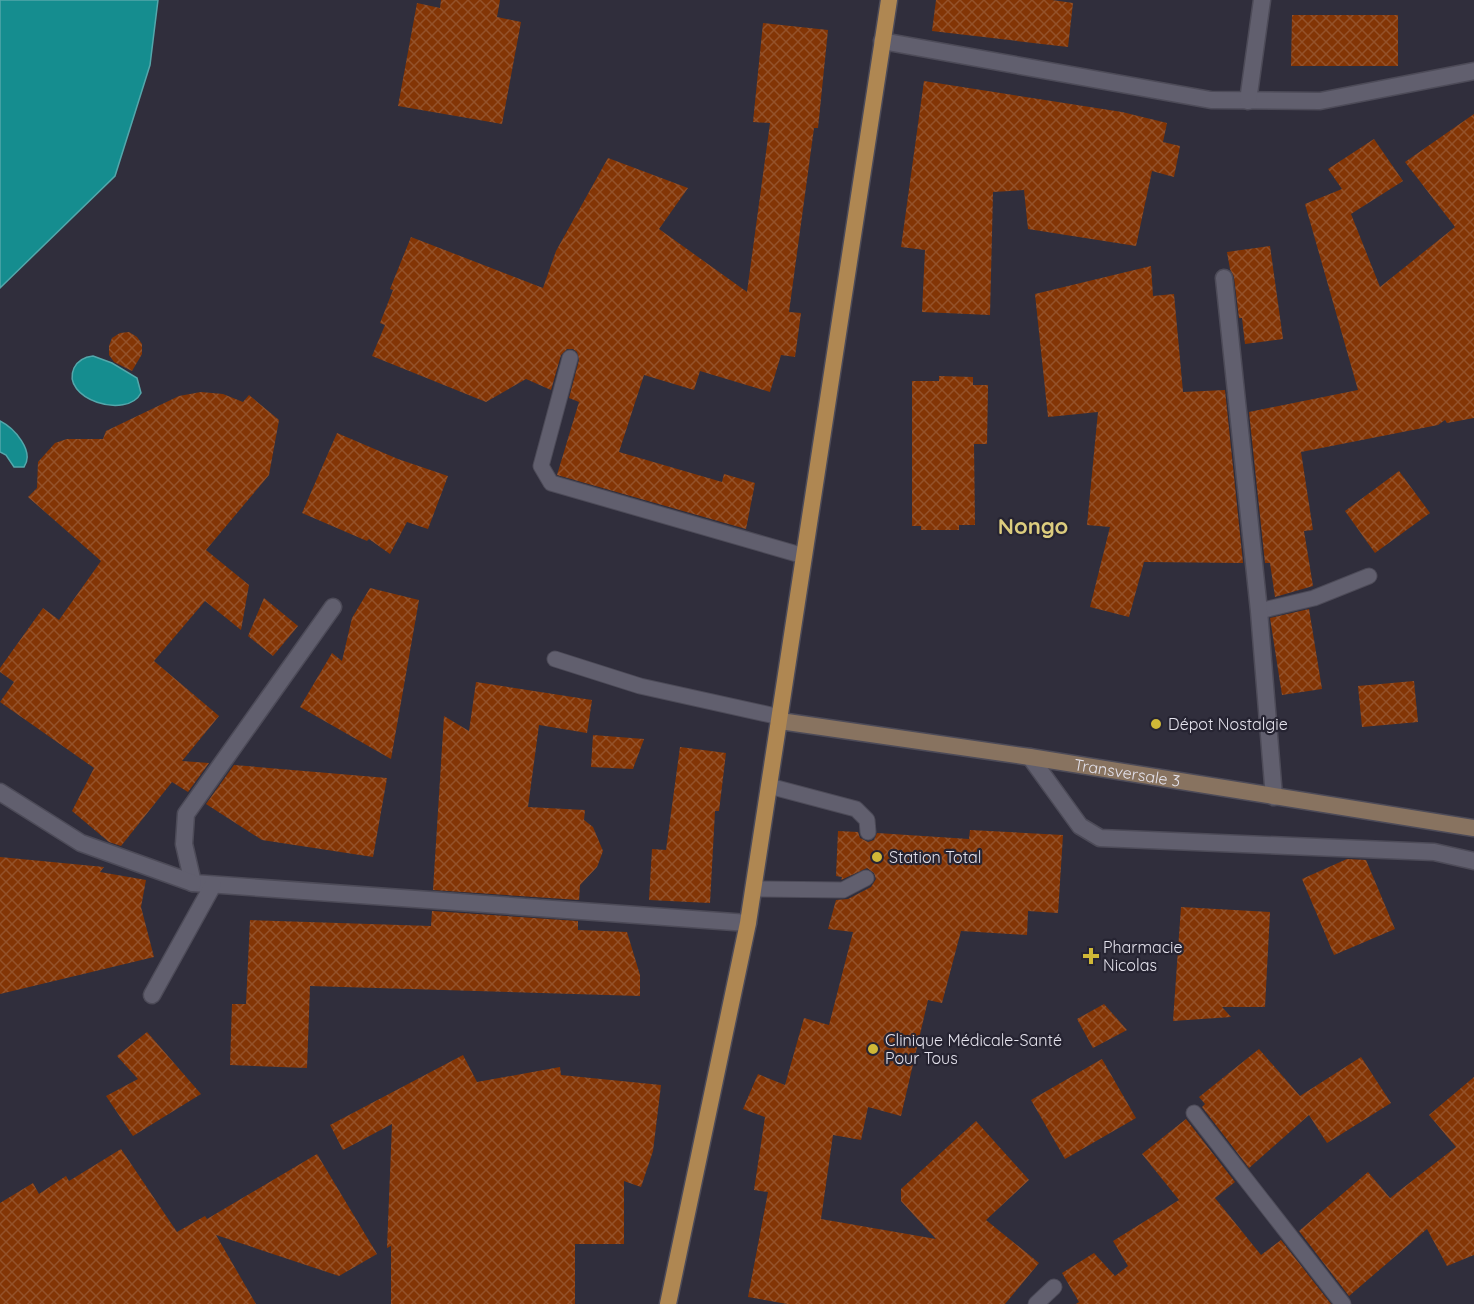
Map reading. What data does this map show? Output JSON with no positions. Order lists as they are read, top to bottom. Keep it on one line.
{"streets":{"main road":["Transversale 3"]},"districts":["Nongo"],"places":{"other":["Dépot Nostalgie","Station Total","Clinique Médicale-Santé Pour Tous"],"health":["Pharmacie Nicolas"]}}
